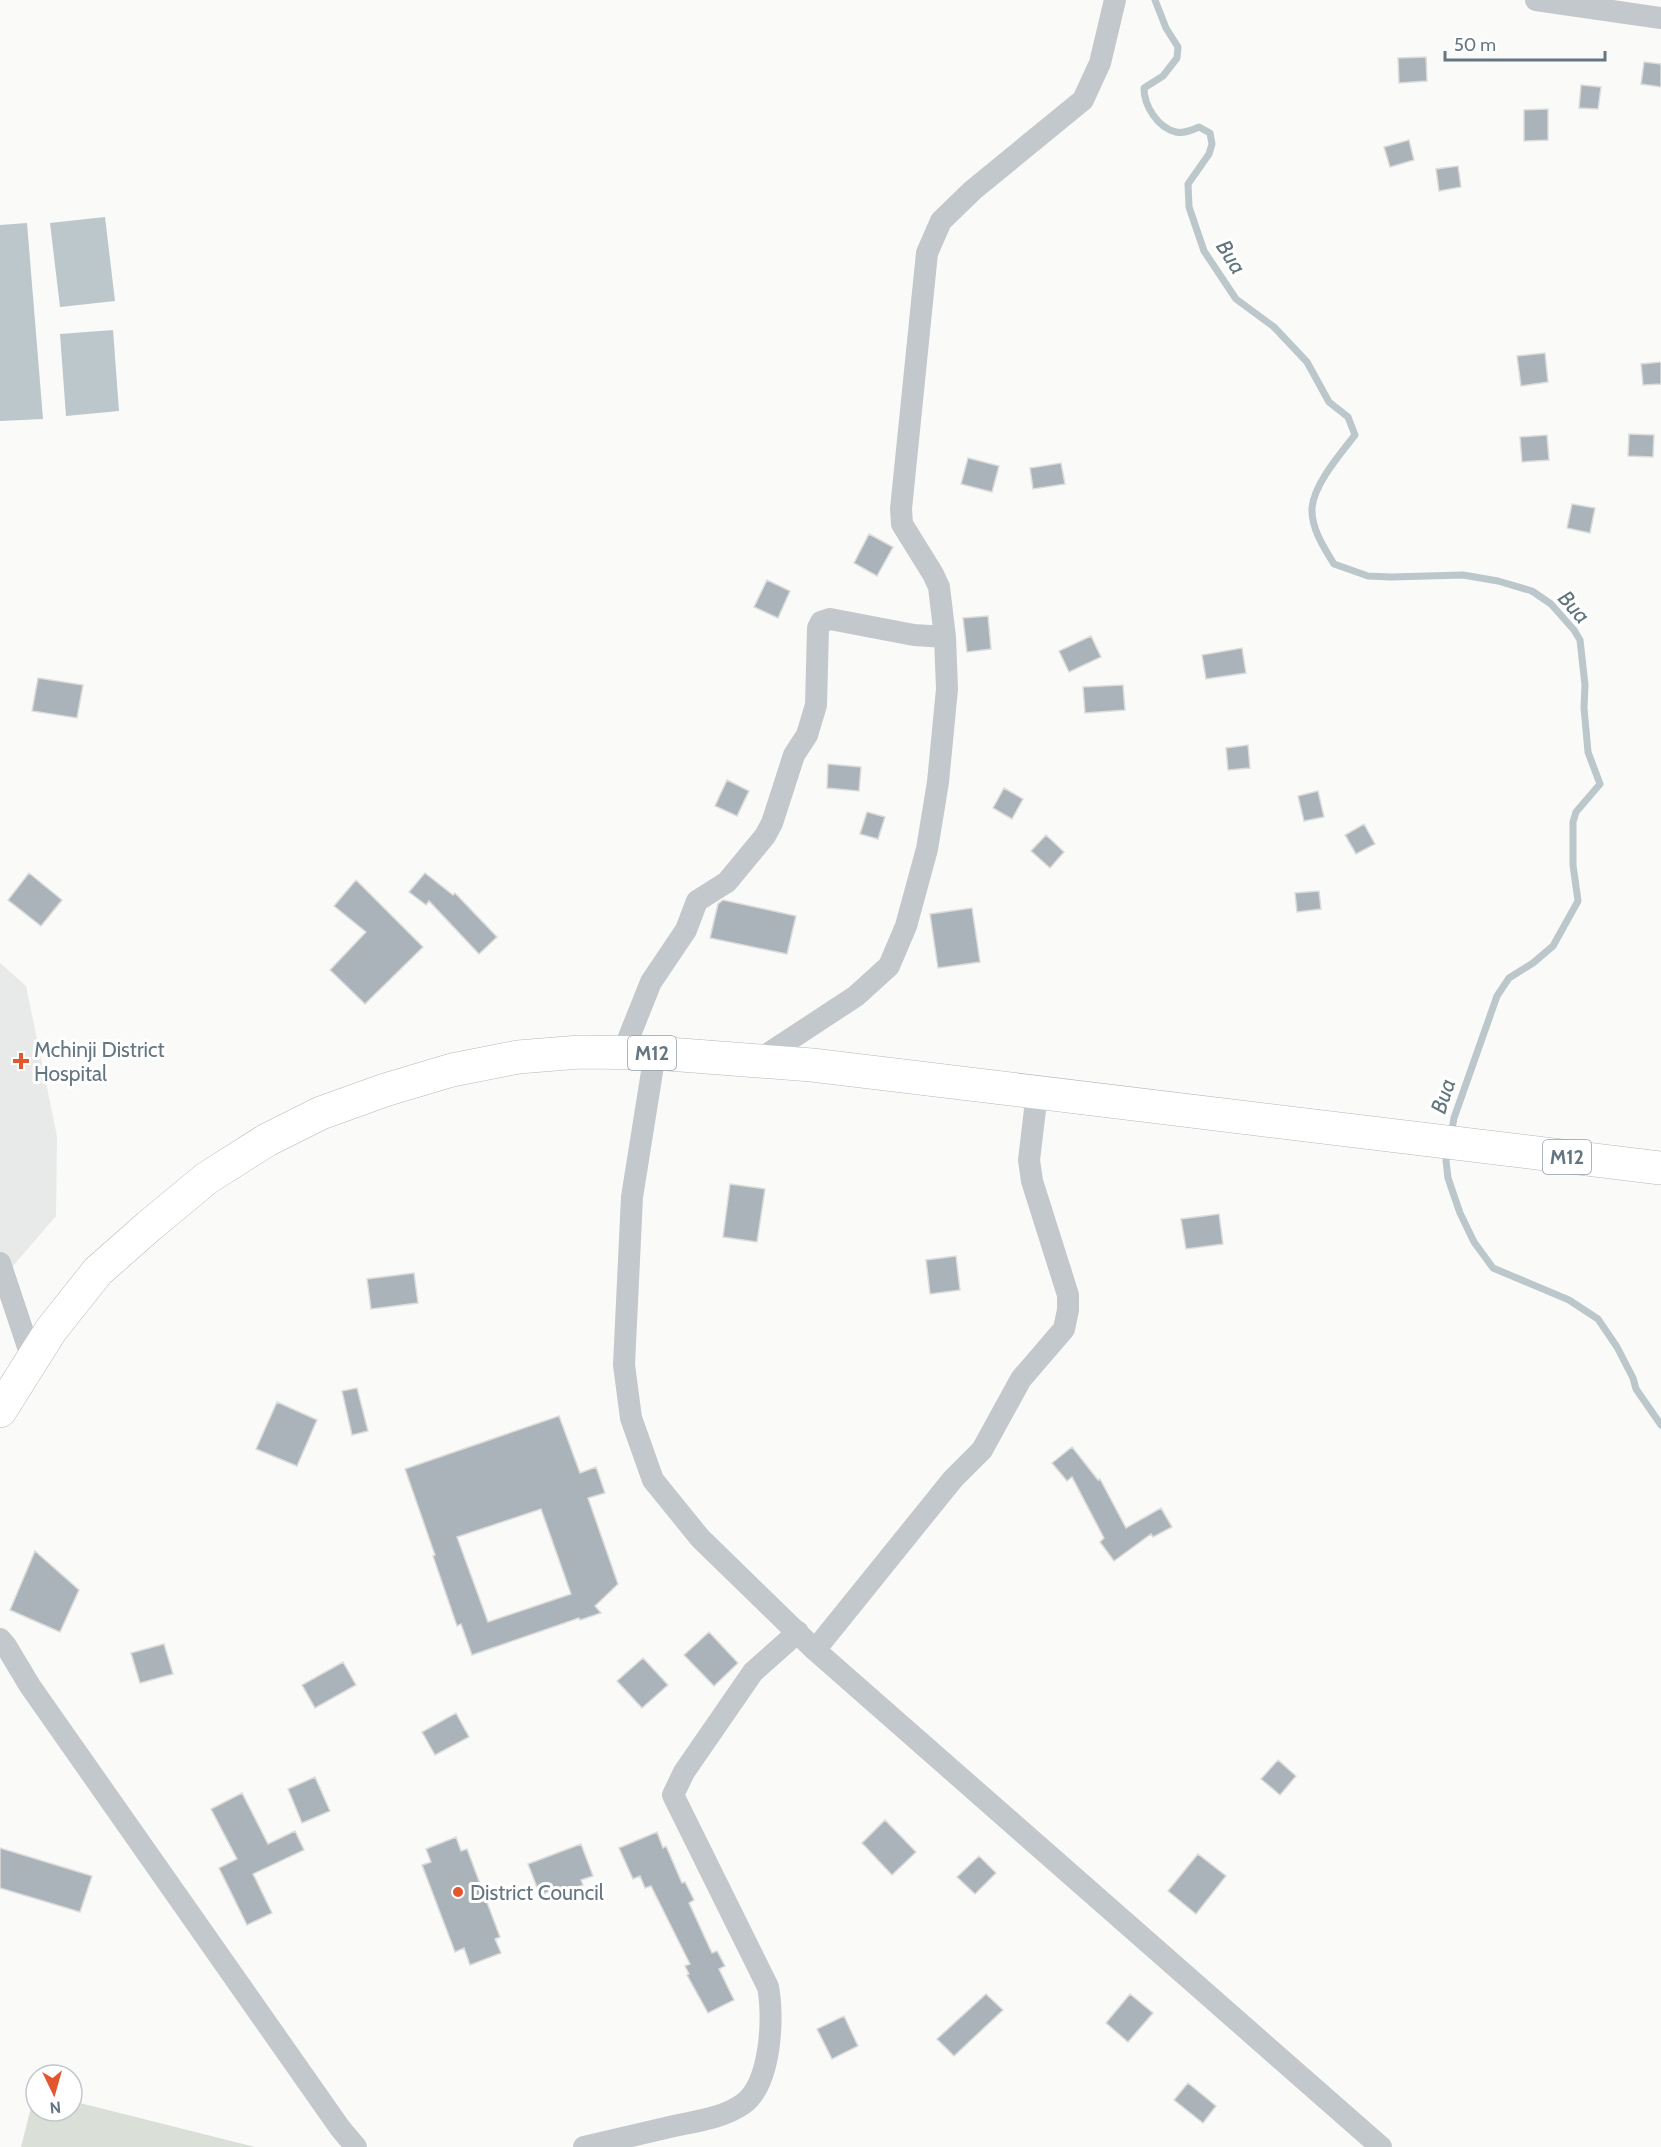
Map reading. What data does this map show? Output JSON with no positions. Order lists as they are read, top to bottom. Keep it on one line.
{"streets":{"highway":["M12"]},"water":["Bua"],"places":{"health":["Mchinji District Hospital"],"other":["District Council"]},"scale_bar":"50 m","north":"bottom"}
